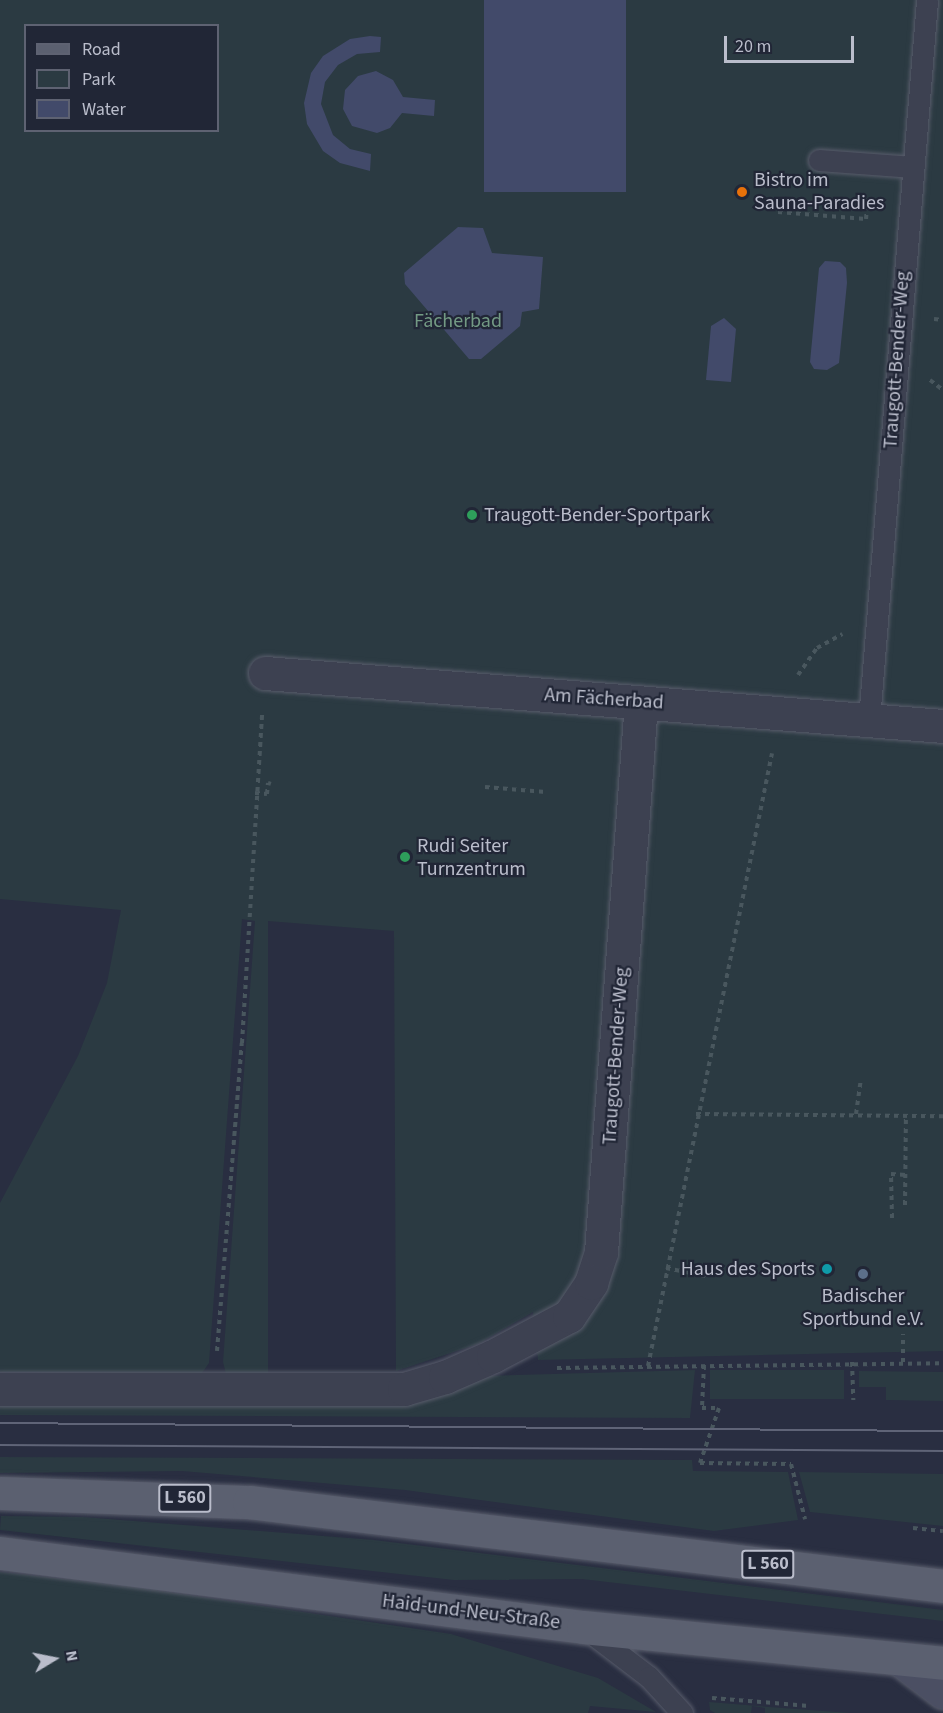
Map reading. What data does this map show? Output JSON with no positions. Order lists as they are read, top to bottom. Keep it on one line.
{"streets":{"main road":["L 560","Haid-und-Neu-Straße"],"street":["Traugott-Bender-Weg","Am Fächerbad"]},"crossings":[["Traugott-Bender-Weg","Am Fächerbad"]],"parks":["Fächerbad"],"places":["Bistro im Sauna-Paradies","Traugott-Bender-Sportpark","Rudi Seiter Turnzentrum","Haus des Sports","Badischer Sportbund e.V."],"legend":["Road","Park","Water"],"scale_bar":"20 m","north":"right"}
